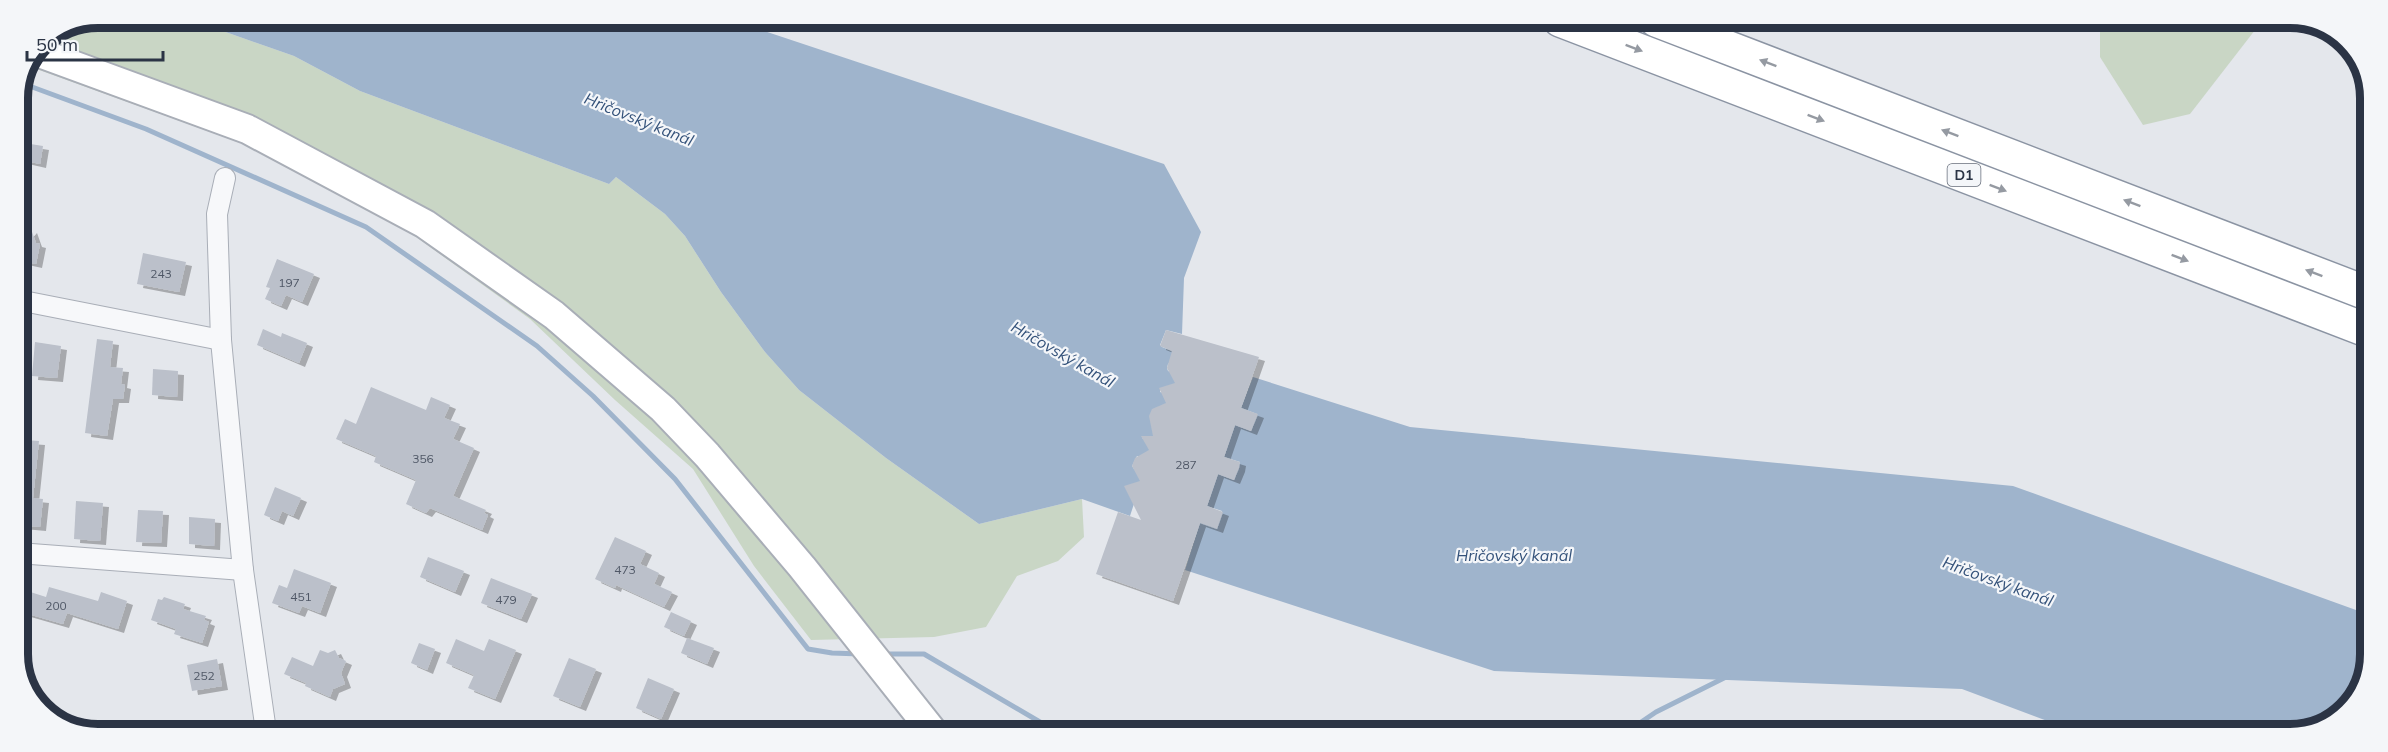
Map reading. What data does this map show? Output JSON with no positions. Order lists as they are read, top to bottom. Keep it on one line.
{"streets":{"highway":["D1"]},"water":["Hričovský kanál"],"house_numbers":["243","197","356","287","473","451","479","200","252"],"scale_bar":"50 m"}
